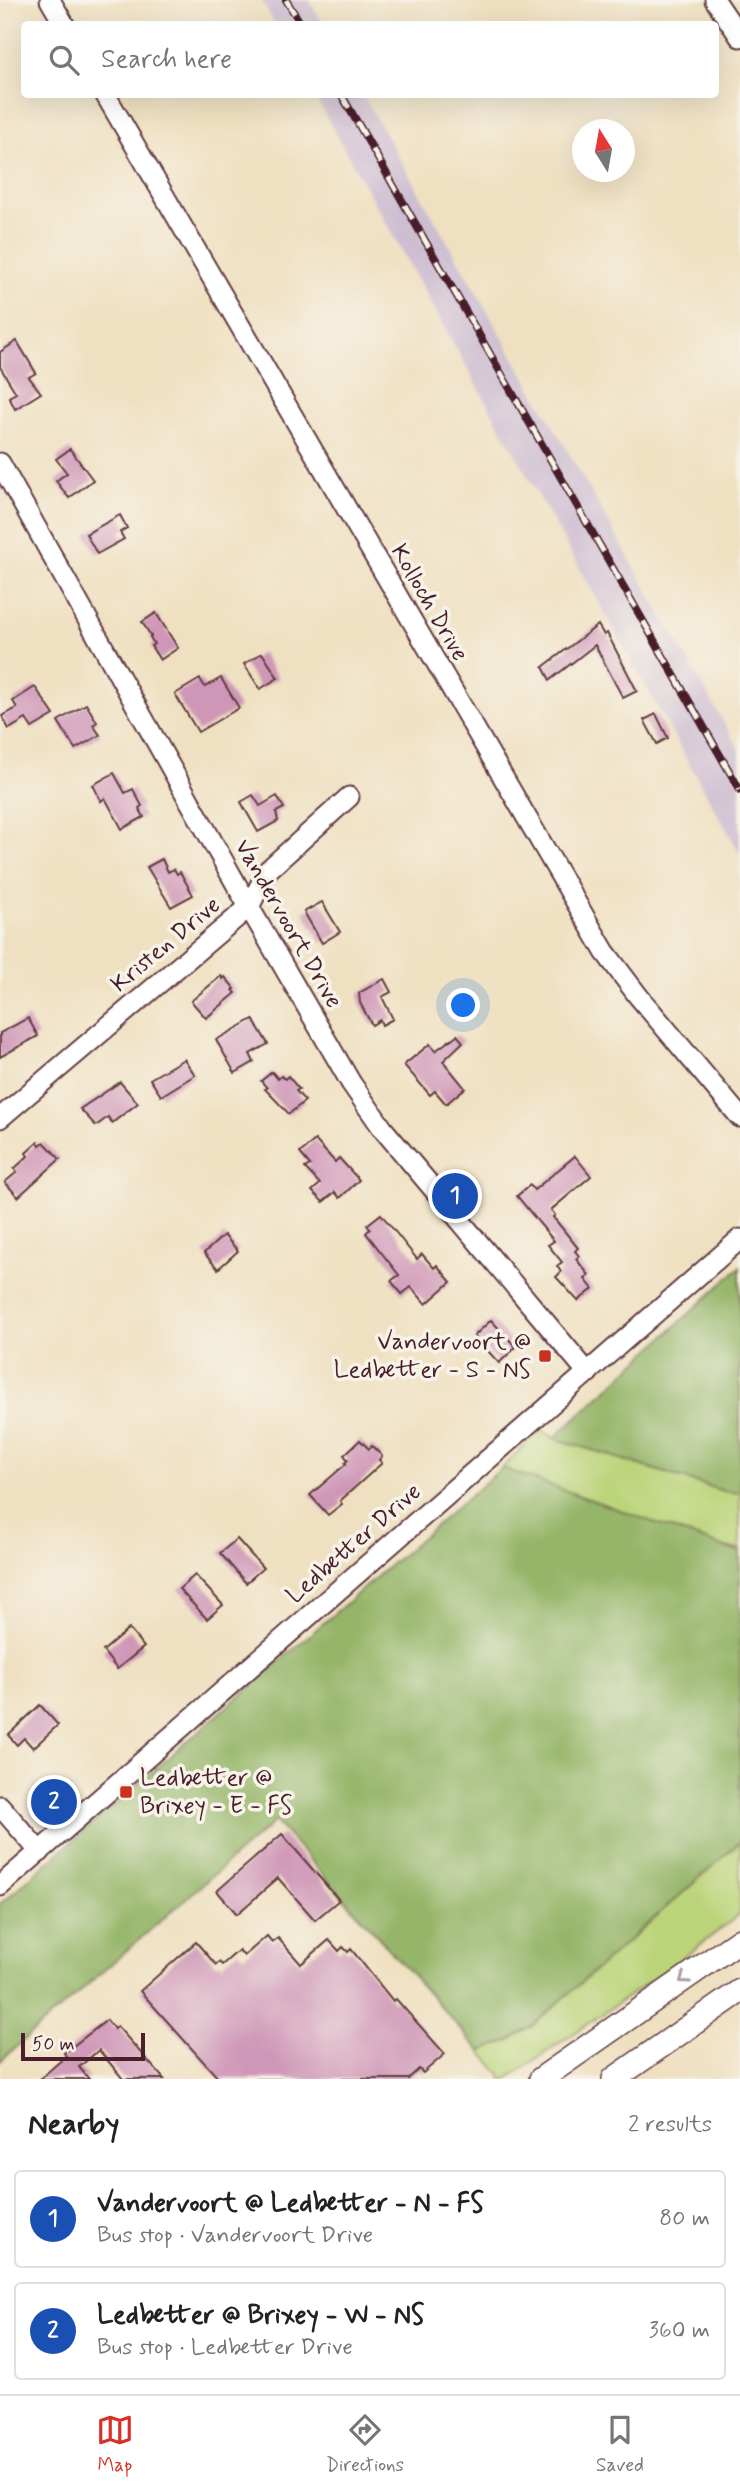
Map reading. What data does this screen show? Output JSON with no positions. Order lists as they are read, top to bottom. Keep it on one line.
{"streets":{"street":["Kolloch Drive","Vandervoort Drive","Kristen Drive","Ledbetter Drive"]},"crossings":[["Vandervoort Drive","Kristen Drive"],["Vandervoort Drive","Ledbetter Drive"]],"places":{"transit":["Vandervoort @ Ledbetter - S - NS","Ledbetter @ Brixey - E - FS"]},"scale_bar":"50 m","north":"top","page":{"search":"Search here","pins":["1","2"],"scale":"50 m","heading":["Nearby","2 results"],"list":[{"mark":"1","name":"Vandervoort @ Ledbetter - N - FS","note":"Bus stop · Vandervoort Drive","value":"80 m"},{"mark":"2","name":"Ledbetter @ Brixey - W - NS","note":"Bus stop · Ledbetter Drive","value":"360 m"}],"nav":["Map","Directions","Saved"]}}
